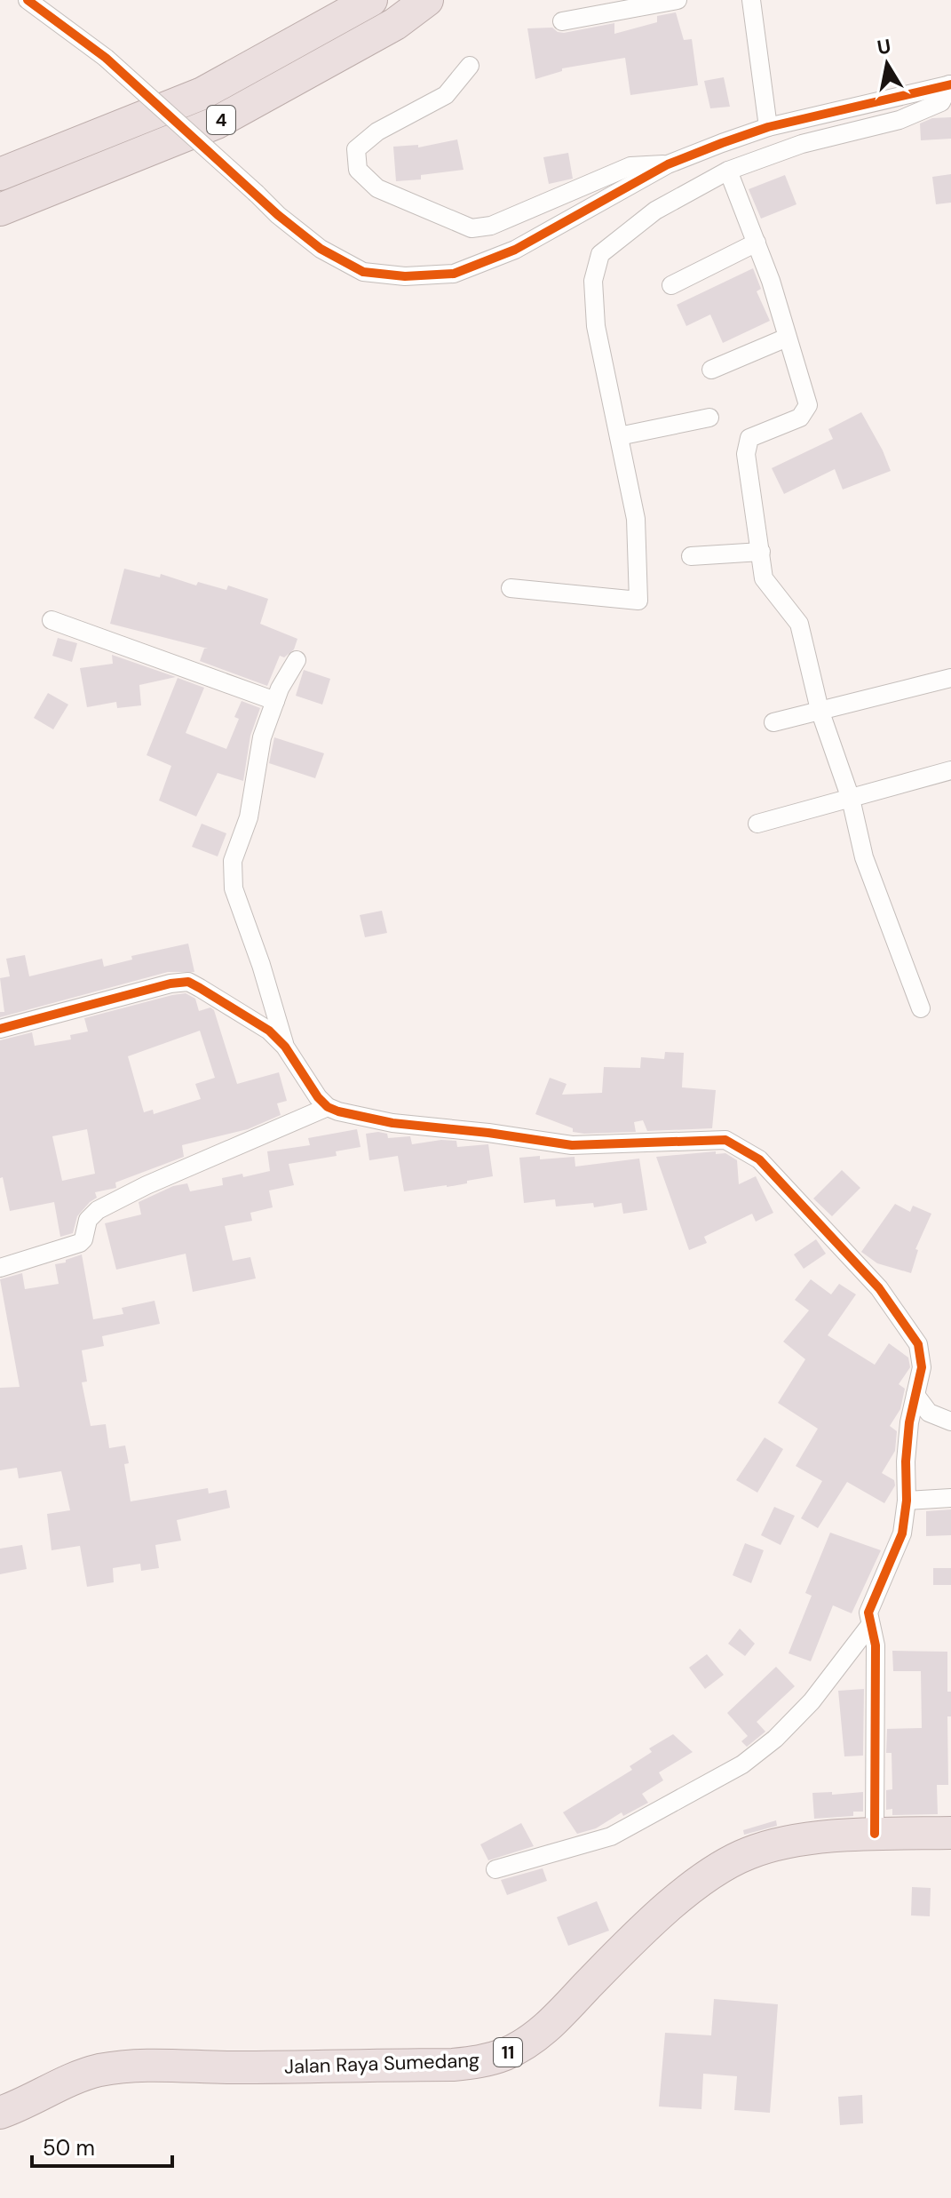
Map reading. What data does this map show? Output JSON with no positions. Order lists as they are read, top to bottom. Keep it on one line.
{"streets":{"highway":["4","11","Jalan Raya Sumedang"]},"scale_bar":"50 m","north":"top"}
